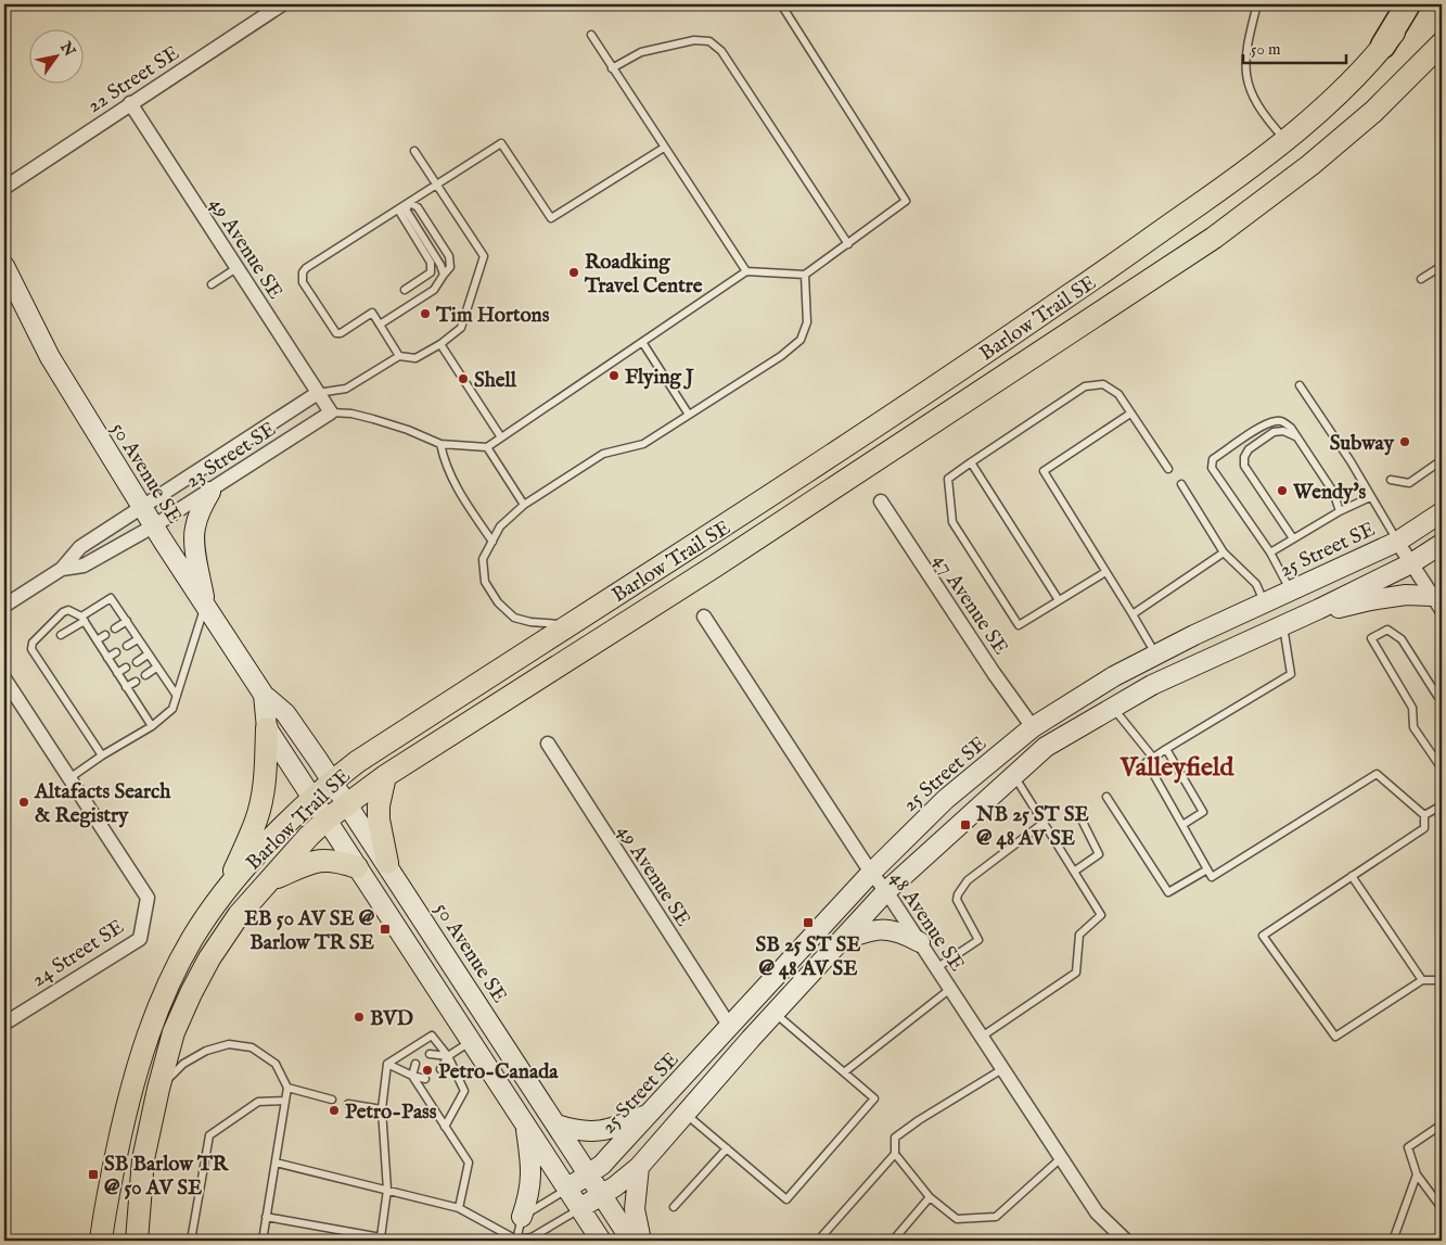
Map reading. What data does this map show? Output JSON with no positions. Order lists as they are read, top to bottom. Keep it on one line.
{"streets":{"main road":["Barlow Trail SE"],"street":["22 Street SE","49 Avenue SE","23 Street SE","50 Avenue SE","25 Street SE","47 Avenue SE","48 Avenue SE","24 Street SE"]},"crossings":[["22 Street SE","49 Avenue SE"],["49 Avenue SE","23 Street SE"],["49 Avenue SE","25 Street SE"],["Barlow Trail SE","50 Avenue SE"],["23 Street SE","50 Avenue SE"],["50 Avenue SE","25 Street SE"],["25 Street SE","47 Avenue SE"],["25 Street SE","48 Avenue SE"]],"districts":["Valleyfield"],"places":{"other":["Roadking Travel Centre","Tim Hortons","Flying J","Shell","Subway","Wendy's","Altafacts Search & Registry","BVD","Petro-Canada","Petro-Pass"],"transit":["NB 25 ST SE @ 48 AV SE","SB 25 ST SE @ 48 AV SE","EB 50 AV SE @ Barlow TR SE","SB Barlow TR @ 50 AV SE"]},"scale_bar":"50 m","north":"top right"}
